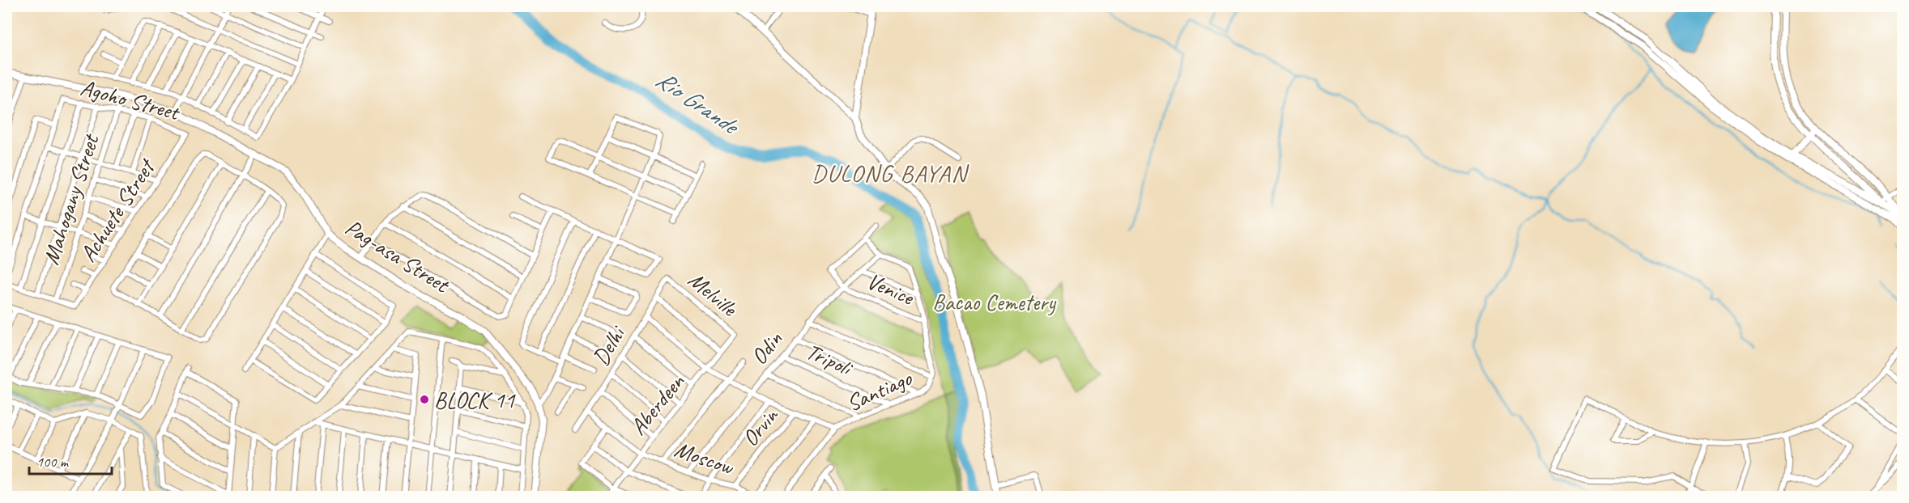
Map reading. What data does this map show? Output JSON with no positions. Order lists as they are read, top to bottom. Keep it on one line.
{"streets":{"street":["Agoho Street","Mahogany Street","Achuete Street","Pag-asa Street","Venice","Melville","Delhi","Odin","Tripoli","Santiago","Aberdeen","Orvin","Moscow"]},"crossings":[["Agoho Street","Mahogany Street"],["Agoho Street","Achuete Street"],["Mahogany Street","Achuete Street"],["Mahogany Street","Pag-asa Street"],["Venice","Odin"],["Venice","Santiago"],["Melville","Delhi"],["Melville","Aberdeen"],["Odin","Tripoli"],["Odin","Santiago"],["Odin","Moscow"],["Tripoli","Santiago"],["Aberdeen","Moscow"],["Orvin","Moscow"]],"districts":["DULONG BAYAN"],"water":["Rio Grande"],"parks":["Bacao Cemetery"],"places":["BLOCK 11"],"scale_bar":"100 m"}
